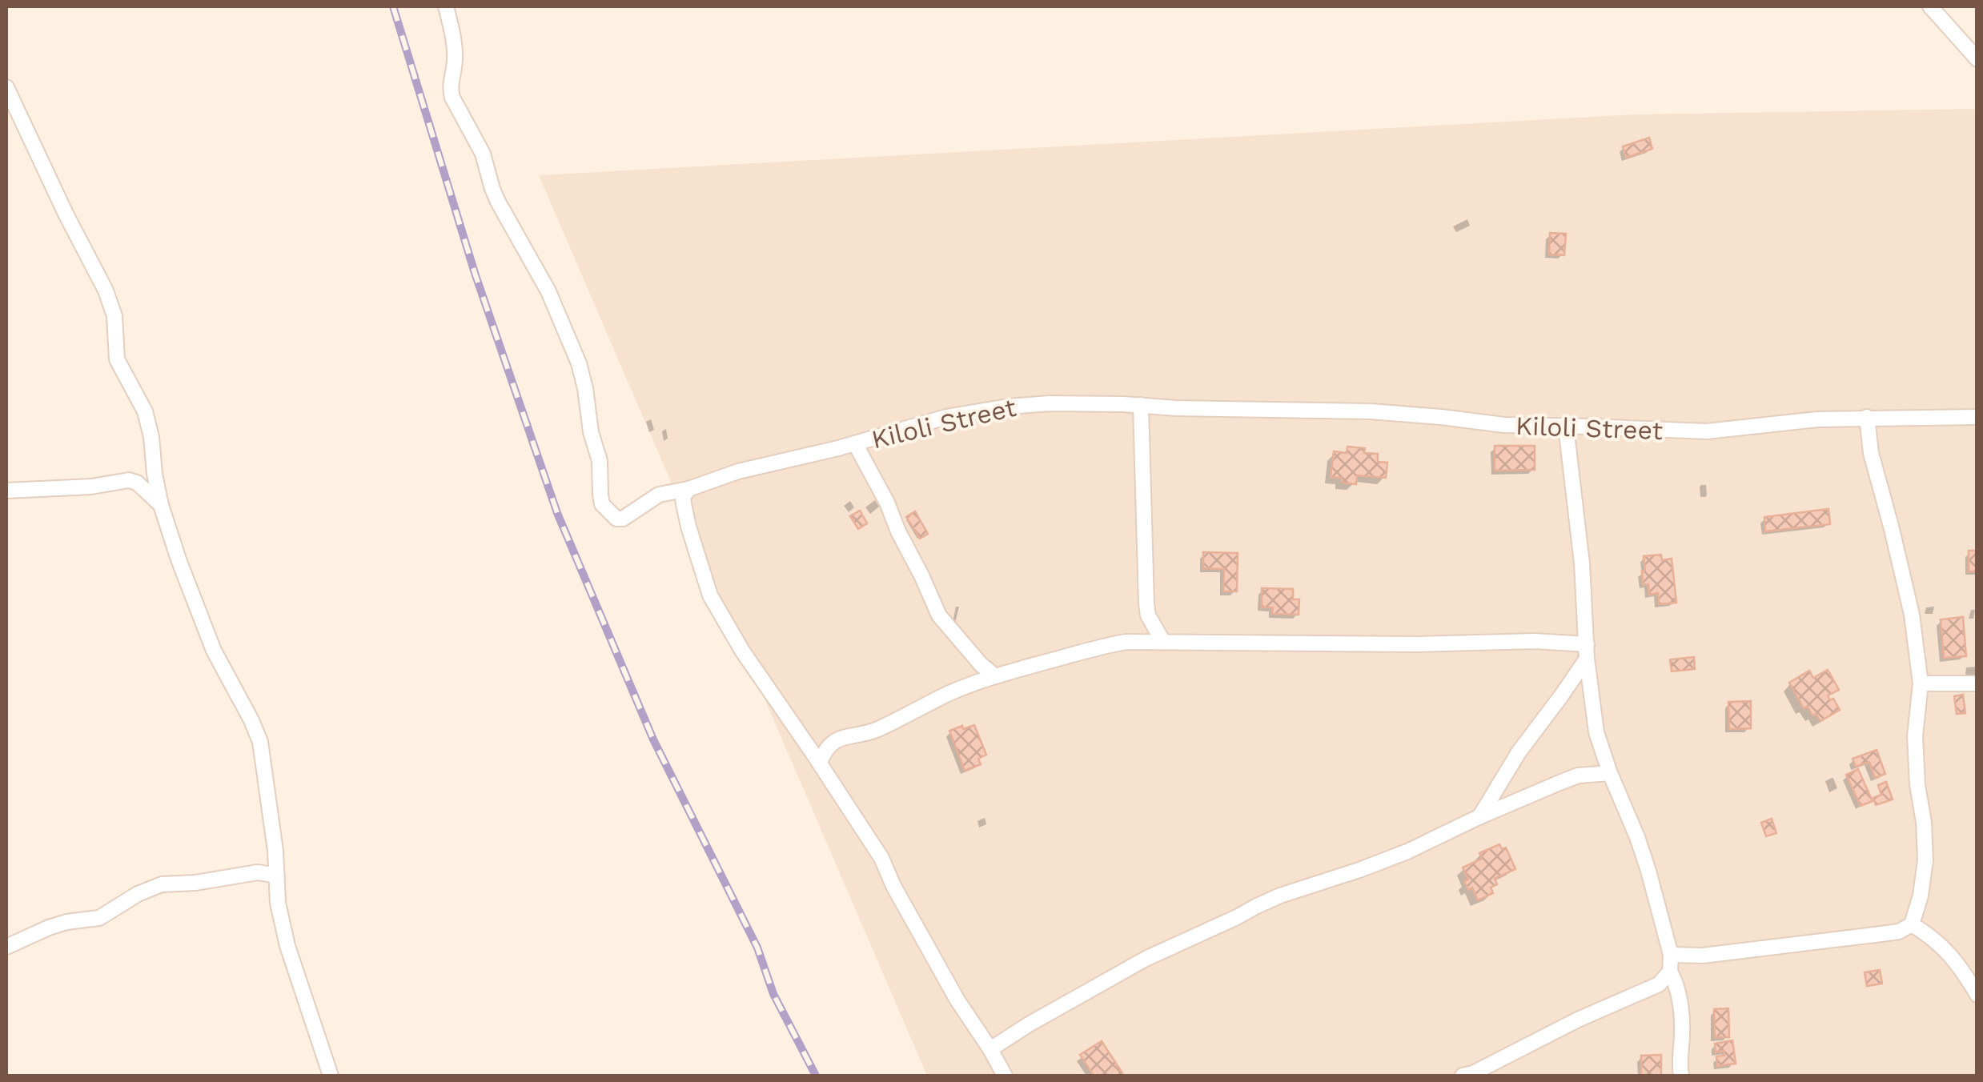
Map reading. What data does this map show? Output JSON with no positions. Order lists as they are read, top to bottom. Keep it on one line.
{"streets":{"street":["Kiloli Street"]}}
